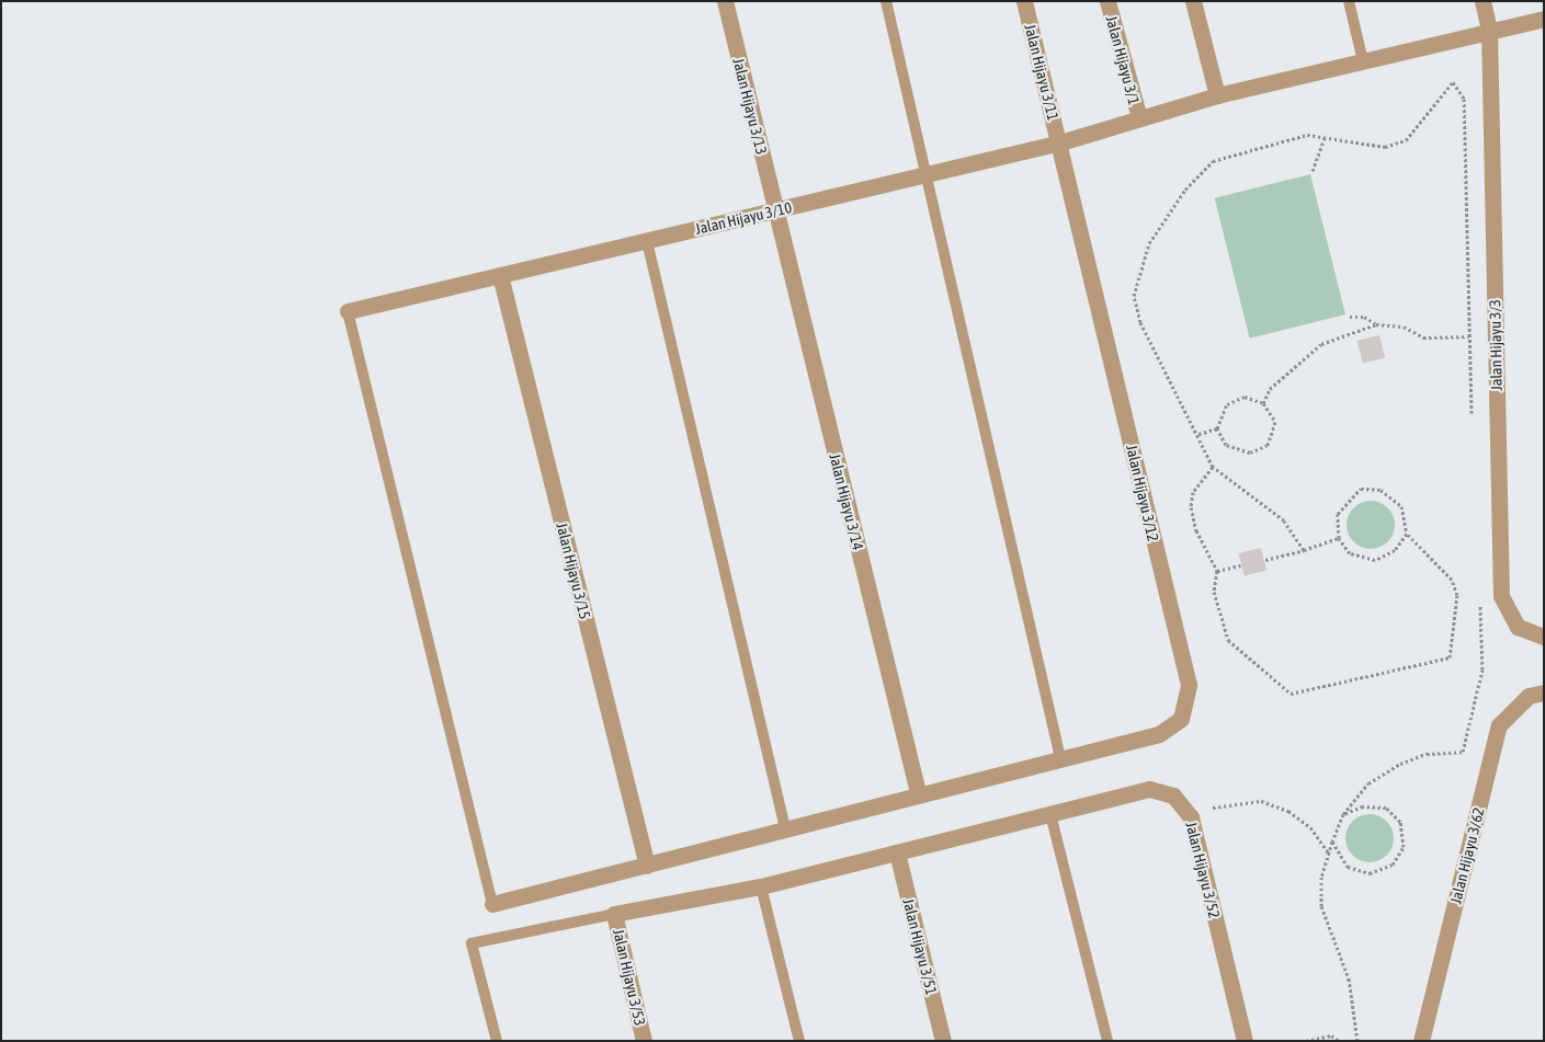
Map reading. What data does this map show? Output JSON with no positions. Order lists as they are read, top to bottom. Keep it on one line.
{"streets":{"street":["Jalan Hijayu 3/1","Jalan Hijayu 3/11","Jalan Hijayu 3/13","Jalan Hijayu 3/10","Jalan Hijayu 3/3","Jalan Hijayu 3/12","Jalan Hijayu 3/14","Jalan Hijayu 3/15","Jalan Hijayu 3/62","Jalan Hijayu 3/52","Jalan Hijayu 3/51","Jalan Hijayu 3/53"]},"crossings":[["Jalan Hijayu 3/1","Jalan Hijayu 3/10"],["Jalan Hijayu 3/11","Jalan Hijayu 3/10"],["Jalan Hijayu 3/11","Jalan Hijayu 3/12"],["Jalan Hijayu 3/13","Jalan Hijayu 3/10"],["Jalan Hijayu 3/13","Jalan Hijayu 3/14"],["Jalan Hijayu 3/10","Jalan Hijayu 3/3"],["Jalan Hijayu 3/10","Jalan Hijayu 3/12"],["Jalan Hijayu 3/10","Jalan Hijayu 3/14"],["Jalan Hijayu 3/10","Jalan Hijayu 3/15"],["Jalan Hijayu 3/12","Jalan Hijayu 3/14"],["Jalan Hijayu 3/12","Jalan Hijayu 3/15"],["Jalan Hijayu 3/52","Jalan Hijayu 3/51"],["Jalan Hijayu 3/52","Jalan Hijayu 3/53"]]}
